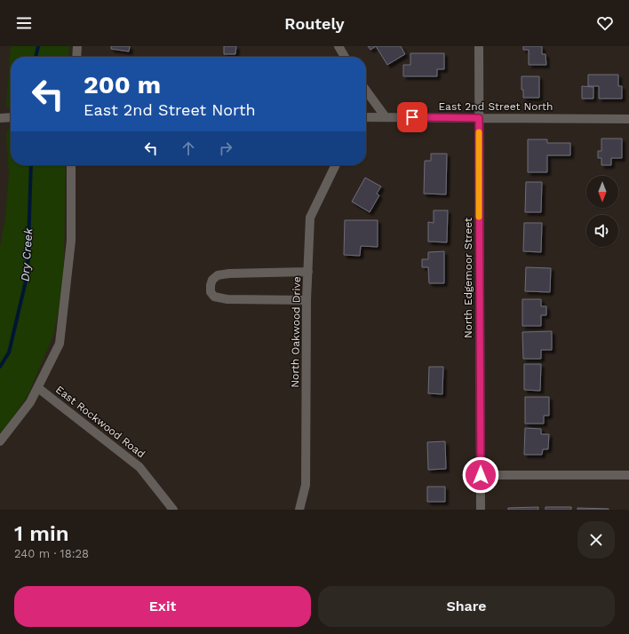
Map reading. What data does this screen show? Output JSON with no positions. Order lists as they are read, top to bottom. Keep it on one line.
{"streets":{"street":["East 2nd Street North","North Edgemoor Street","North Oakwood Drive","East Rockwood Road"]},"crossings":[["East 2nd Street North","North Edgemoor Street"]],"water":["Dry Creek"],"north":"bottom","page":{"header":"Routely","turn":["200 m","East 2nd Street North"],"heading":["1 min","240 m · 18:28"],"buttons":["Exit","Share"]}}
